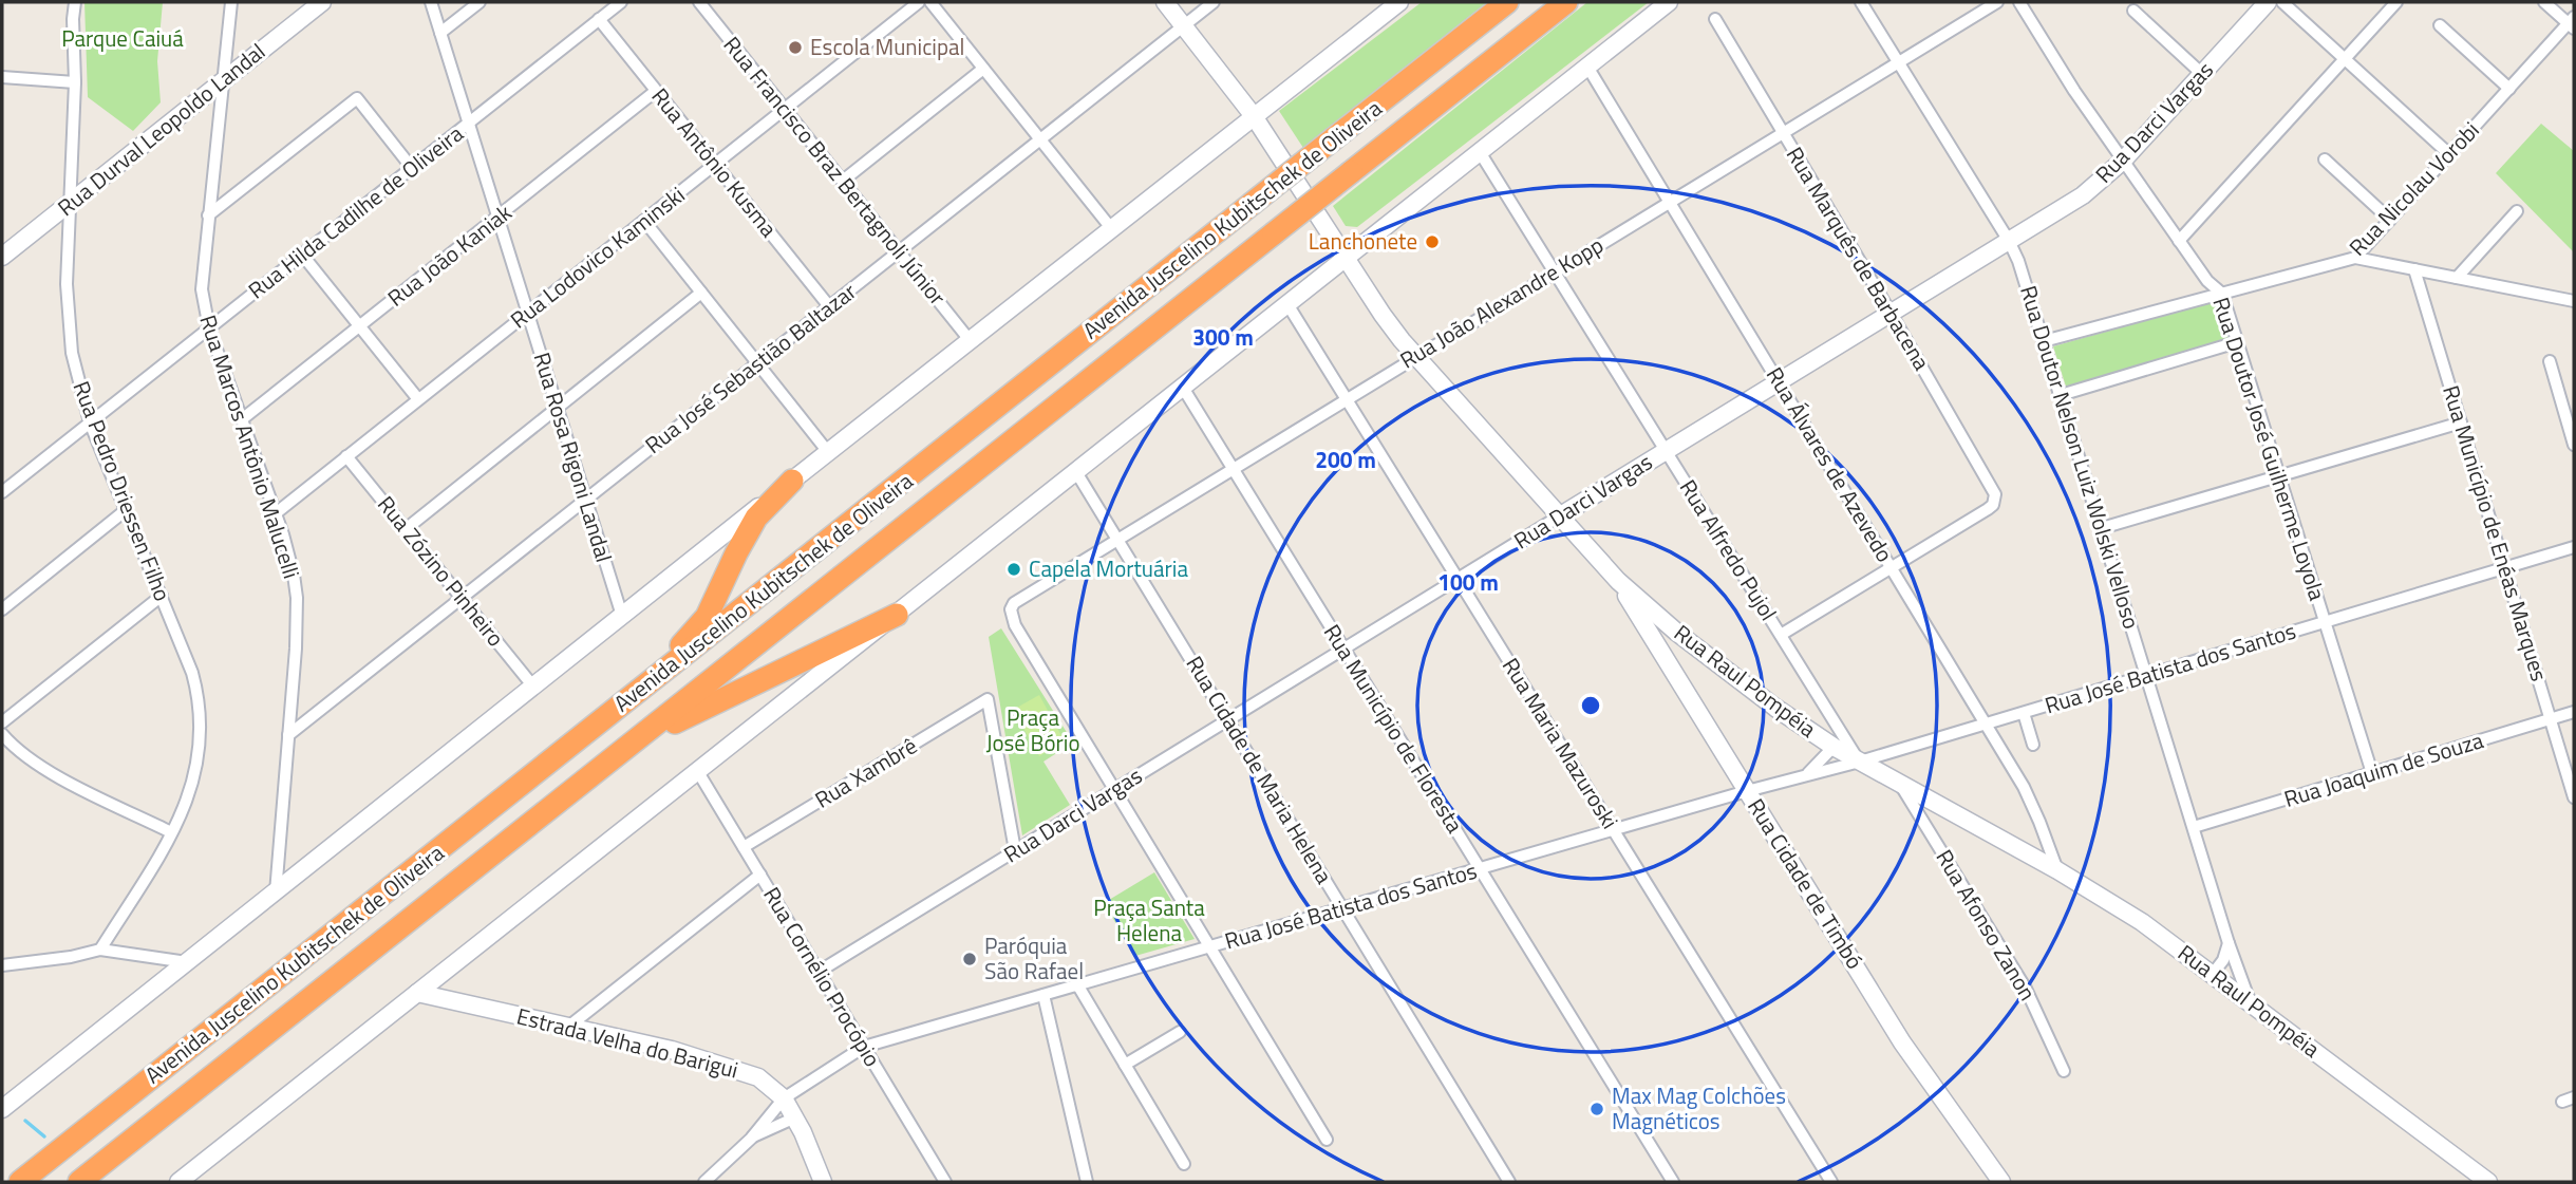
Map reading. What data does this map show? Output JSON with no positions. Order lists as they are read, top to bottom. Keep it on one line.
{"streets":{"highway":["Avenida Juscelino Kubitschek de Oliveira"],"main road":["Rua Darci Vargas","Rua Durval Leopoldo Landal","Rua Raul Pompéia","Rua Cidade de Timbó","Estrada Velha do Barigui"],"street":["Rua Antônio Kusma","Rua Francisco Braz Bertagnoli Júnior","Rua Nicolau Vorobi","Rua Hilda Cadilhe de Oliveira","Rua João Kaniak","Rua Lodovico Kaminski","Rua Marquês de Barbacena","Rua João Alexandre Kopp","Rua José Sebastião Baltazar","Rua Marcos Antônio Malucelli","Rua Doutor José Guilherme Loyola","Rua Rosa Rigoni Landal","Rua Doutor Nelson Luiz Wolski Velloso","Rua Álvares de Azevedo","Rua Pedro Driessen Filho","Rua Município de Enéas Marques","Rua Alfredo Pujol","Rua Zózino Pinheiro","Rua José Batista dos Santos","Rua Município de Floresta","Rua Maria Mazuroski","Rua Cidade de Maria Helena","Rua Joaquim de Souza","Rua Xambrê","Rua Afonso Zanon","Rua Cornélio Procópio"]},"crossings":[["Rua Darci Vargas","Rua Marquês de Barbacena"],["Rua Darci Vargas","Rua João Alexandre Kopp"],["Rua Darci Vargas","Rua Doutor José Guilherme Loyola"],["Rua Darci Vargas","Rua Doutor Nelson Luiz Wolski Velloso"],["Rua Darci Vargas","Rua Álvares de Azevedo"],["Rua Darci Vargas","Rua Alfredo Pujol"],["Rua Darci Vargas","Rua Raul Pompéia"],["Rua Darci Vargas","Rua Município de Floresta"],["Rua Darci Vargas","Rua Maria Mazuroski"],["Rua Darci Vargas","Rua Cidade de Maria Helena"],["Rua Darci Vargas","Rua Xambrê"],["Rua Darci Vargas","Rua Cornélio Procópio"],["Rua Durval Leopoldo Landal","Rua Marcos Antônio Malucelli"],["Rua Durval Leopoldo Landal","Rua Pedro Driessen Filho"],["Rua Antônio Kusma","Rua Hilda Cadilhe de Oliveira"],["Rua Antônio Kusma","Rua João Kaniak"],["Rua Antônio Kusma","Rua Lodovico Kaminski"],["Rua Antônio Kusma","Rua José Sebastião Baltazar"],["Rua Francisco Braz Bertagnoli Júnior","Rua Lodovico Kaminski"],["Rua Francisco Braz Bertagnoli Júnior","Rua José Sebastião Baltazar"],["Rua Nicolau Vorobi","Rua Doutor José Guilherme Loyola"],["Rua Nicolau Vorobi","Rua Doutor Nelson Luiz Wolski Velloso"],["Rua Hilda Cadilhe de Oliveira","Rua Marcos Antônio Malucelli"],["Rua Hilda Cadilhe de Oliveira","Rua Rosa Rigoni Landal"],["Rua Hilda Cadilhe de Oliveira","Rua Pedro Driessen Filho"],["Rua João Kaniak","Rua Marcos Antônio Malucelli"],["Rua João Kaniak","Rua Rosa Rigoni Landal"],["Rua Lodovico Kaminski","Rua Marcos Antônio Malucelli"],["Rua Lodovico Kaminski","Rua Rosa Rigoni Landal"],["Rua Lodovico Kaminski","Rua Zózino Pinheiro"],["Rua Marquês de Barbacena","Rua João Alexandre Kopp"],["Rua Marquês de Barbacena","Rua Álvares de Azevedo"],["Rua João Alexandre Kopp","Rua Doutor Nelson Luiz Wolski Velloso"],["Rua João Alexandre Kopp","Rua Álvares de Azevedo"],["Rua João Alexandre Kopp","Rua Alfredo Pujol"],["Rua João Alexandre Kopp","Rua Raul Pompéia"],["Rua João Alexandre Kopp","Rua Município de Floresta"],["Rua João Alexandre Kopp","Rua Maria Mazuroski"],["Rua João Alexandre Kopp","Rua Cidade de Maria Helena"],["Rua José Sebastião Baltazar","Rua Marcos Antônio Malucelli"],["Rua José Sebastião Baltazar","Rua Rosa Rigoni Landal"],["Rua José Sebastião Baltazar","Rua Zózino Pinheiro"],["Rua José Sebastião Baltazar","Rua Raul Pompéia"],["Rua Doutor José Guilherme Loyola","Rua José Batista dos Santos"],["Rua Doutor José Guilherme Loyola","Rua Joaquim de Souza"],["Rua Doutor Nelson Luiz Wolski Velloso","Rua José Batista dos Santos"],["Rua Doutor Nelson Luiz Wolski Velloso","Rua Raul Pompéia"],["Rua Doutor Nelson Luiz Wolski Velloso","Rua Joaquim de Souza"],["Rua Álvares de Azevedo","Rua José Batista dos Santos"],["Rua Álvares de Azevedo","Rua Raul Pompéia"],["Rua Município de Enéas Marques","Rua José Batista dos Santos"],["Rua Município de Enéas Marques","Rua Joaquim de Souza"],["Rua Alfredo Pujol","Rua José Batista dos Santos"],["Rua Alfredo Pujol","Rua Raul Pompéia"],["Rua José Batista dos Santos","Rua Raul Pompéia"],["Rua José Batista dos Santos","Rua Município de Floresta"],["Rua José Batista dos Santos","Rua Maria Mazuroski"],["Rua José Batista dos Santos","Rua Cidade de Maria Helena"],["Rua José Batista dos Santos","Rua Cidade de Timbó"],["Rua José Batista dos Santos","Rua Cornélio Procópio"],["Rua José Batista dos Santos","Estrada Velha do Barigui"],["Rua Raul Pompéia","Rua Cidade de Timbó"],["Rua Raul Pompéia","Rua Afonso Zanon"],["Rua Xambrê","Rua Cornélio Procópio"]],"parks":["Parque Caiuá","Praça José Bório","Praça Santa Helena"],"places":["Escola Municipal","Lanchonete","Capela Mortuária","Paróquia São Rafael","Max Mag Colchões Magnéticos"],"rings":["300 m","200 m","100 m"]}
